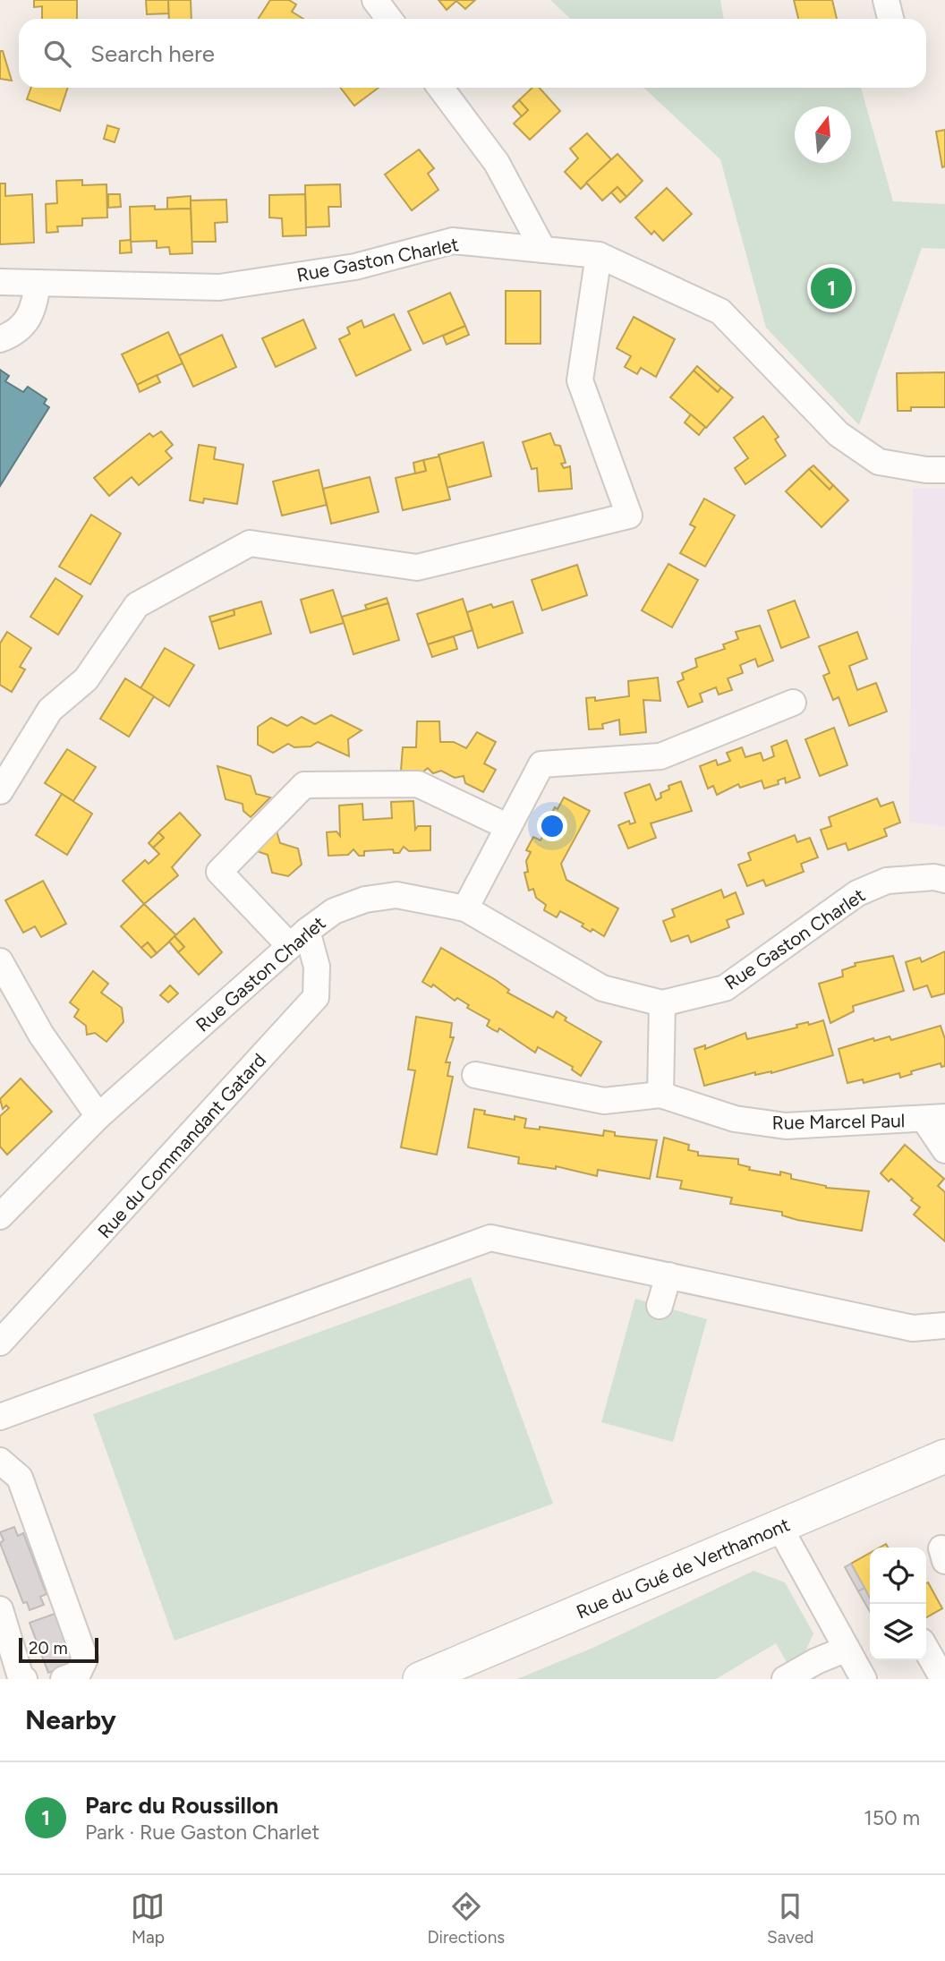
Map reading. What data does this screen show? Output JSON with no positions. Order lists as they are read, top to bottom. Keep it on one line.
{"streets":{"main road":["Rue du Gué de Verthamont"],"street":["Rue Gaston Charlet","Rue Marcel Paul","Rue du Commandant Gatard"]},"crossings":[["Rue Gaston Charlet","Rue du Commandant Gatard"]],"scale_bar":"20 m","north":"top","page":{"search":"Search here","pins":"1","scale":"20 m","heading":"Nearby","list":[{"mark":"1","name":"Parc du Roussillon","note":"Park · Rue Gaston Charlet","value":"150 m"}],"nav":["Map","Directions","Saved"]}}
